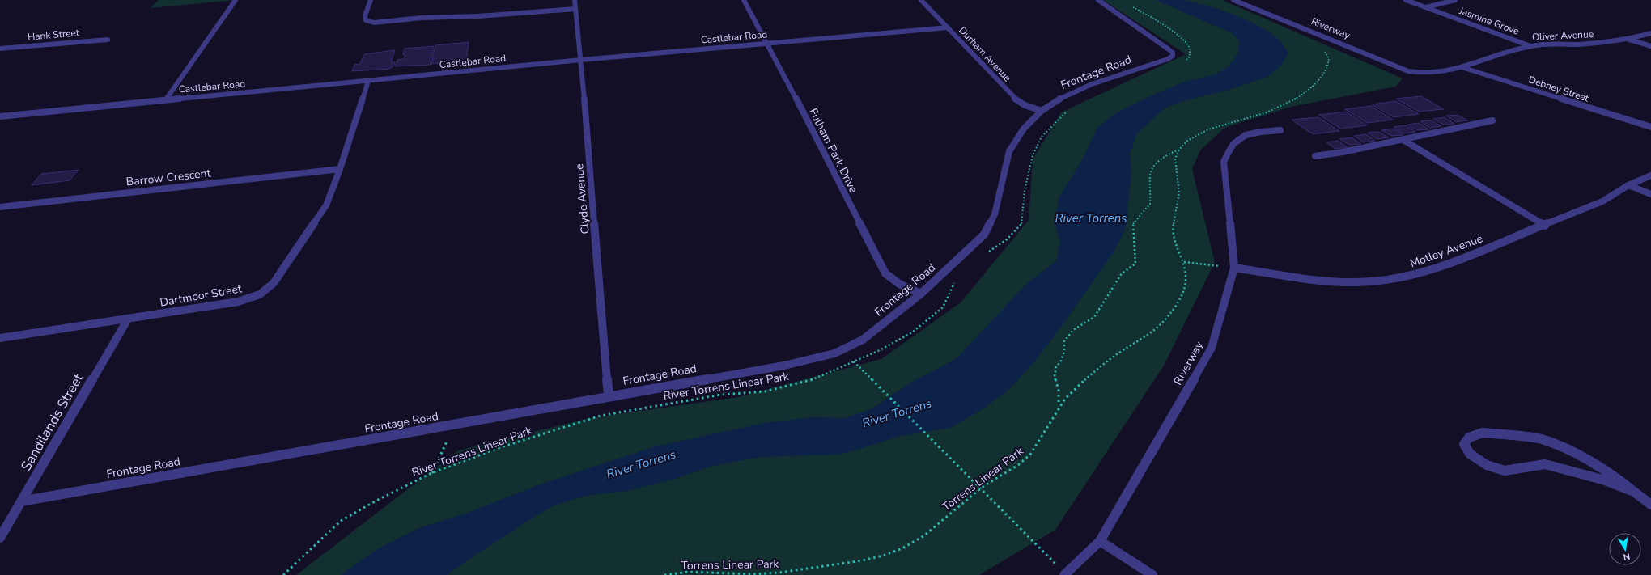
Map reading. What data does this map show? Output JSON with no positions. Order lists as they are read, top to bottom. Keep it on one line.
{"streets":{"street":["Jasmine Grove","Riverway","Hank Street","Oliver Avenue","Castlebar Road","Durham Avenue","Frontage Road","Debney Street","Fulham Park Drive","Barrow Crescent","Clyde Avenue","Motley Avenue","Dartmoor Street","Sandilands Street"],"path":["River Torrens Linear Park","Torrens Linear Park"]},"crossings":[["Jasmine Grove","Oliver Avenue"],["Riverway","Oliver Avenue"],["Riverway","Motley Avenue"],["Oliver Avenue","Debney Street"],["Castlebar Road","Durham Avenue"],["Castlebar Road","Fulham Park Drive"],["Castlebar Road","Clyde Avenue"],["Castlebar Road","Dartmoor Street"],["Durham Avenue","Frontage Road"],["Frontage Road","Fulham Park Drive"],["Frontage Road","Clyde Avenue"],["Frontage Road","Sandilands Street"],["Barrow Crescent","Dartmoor Street"],["Dartmoor Street","Sandilands Street"]],"water":["River Torrens"],"north":"bottom"}
